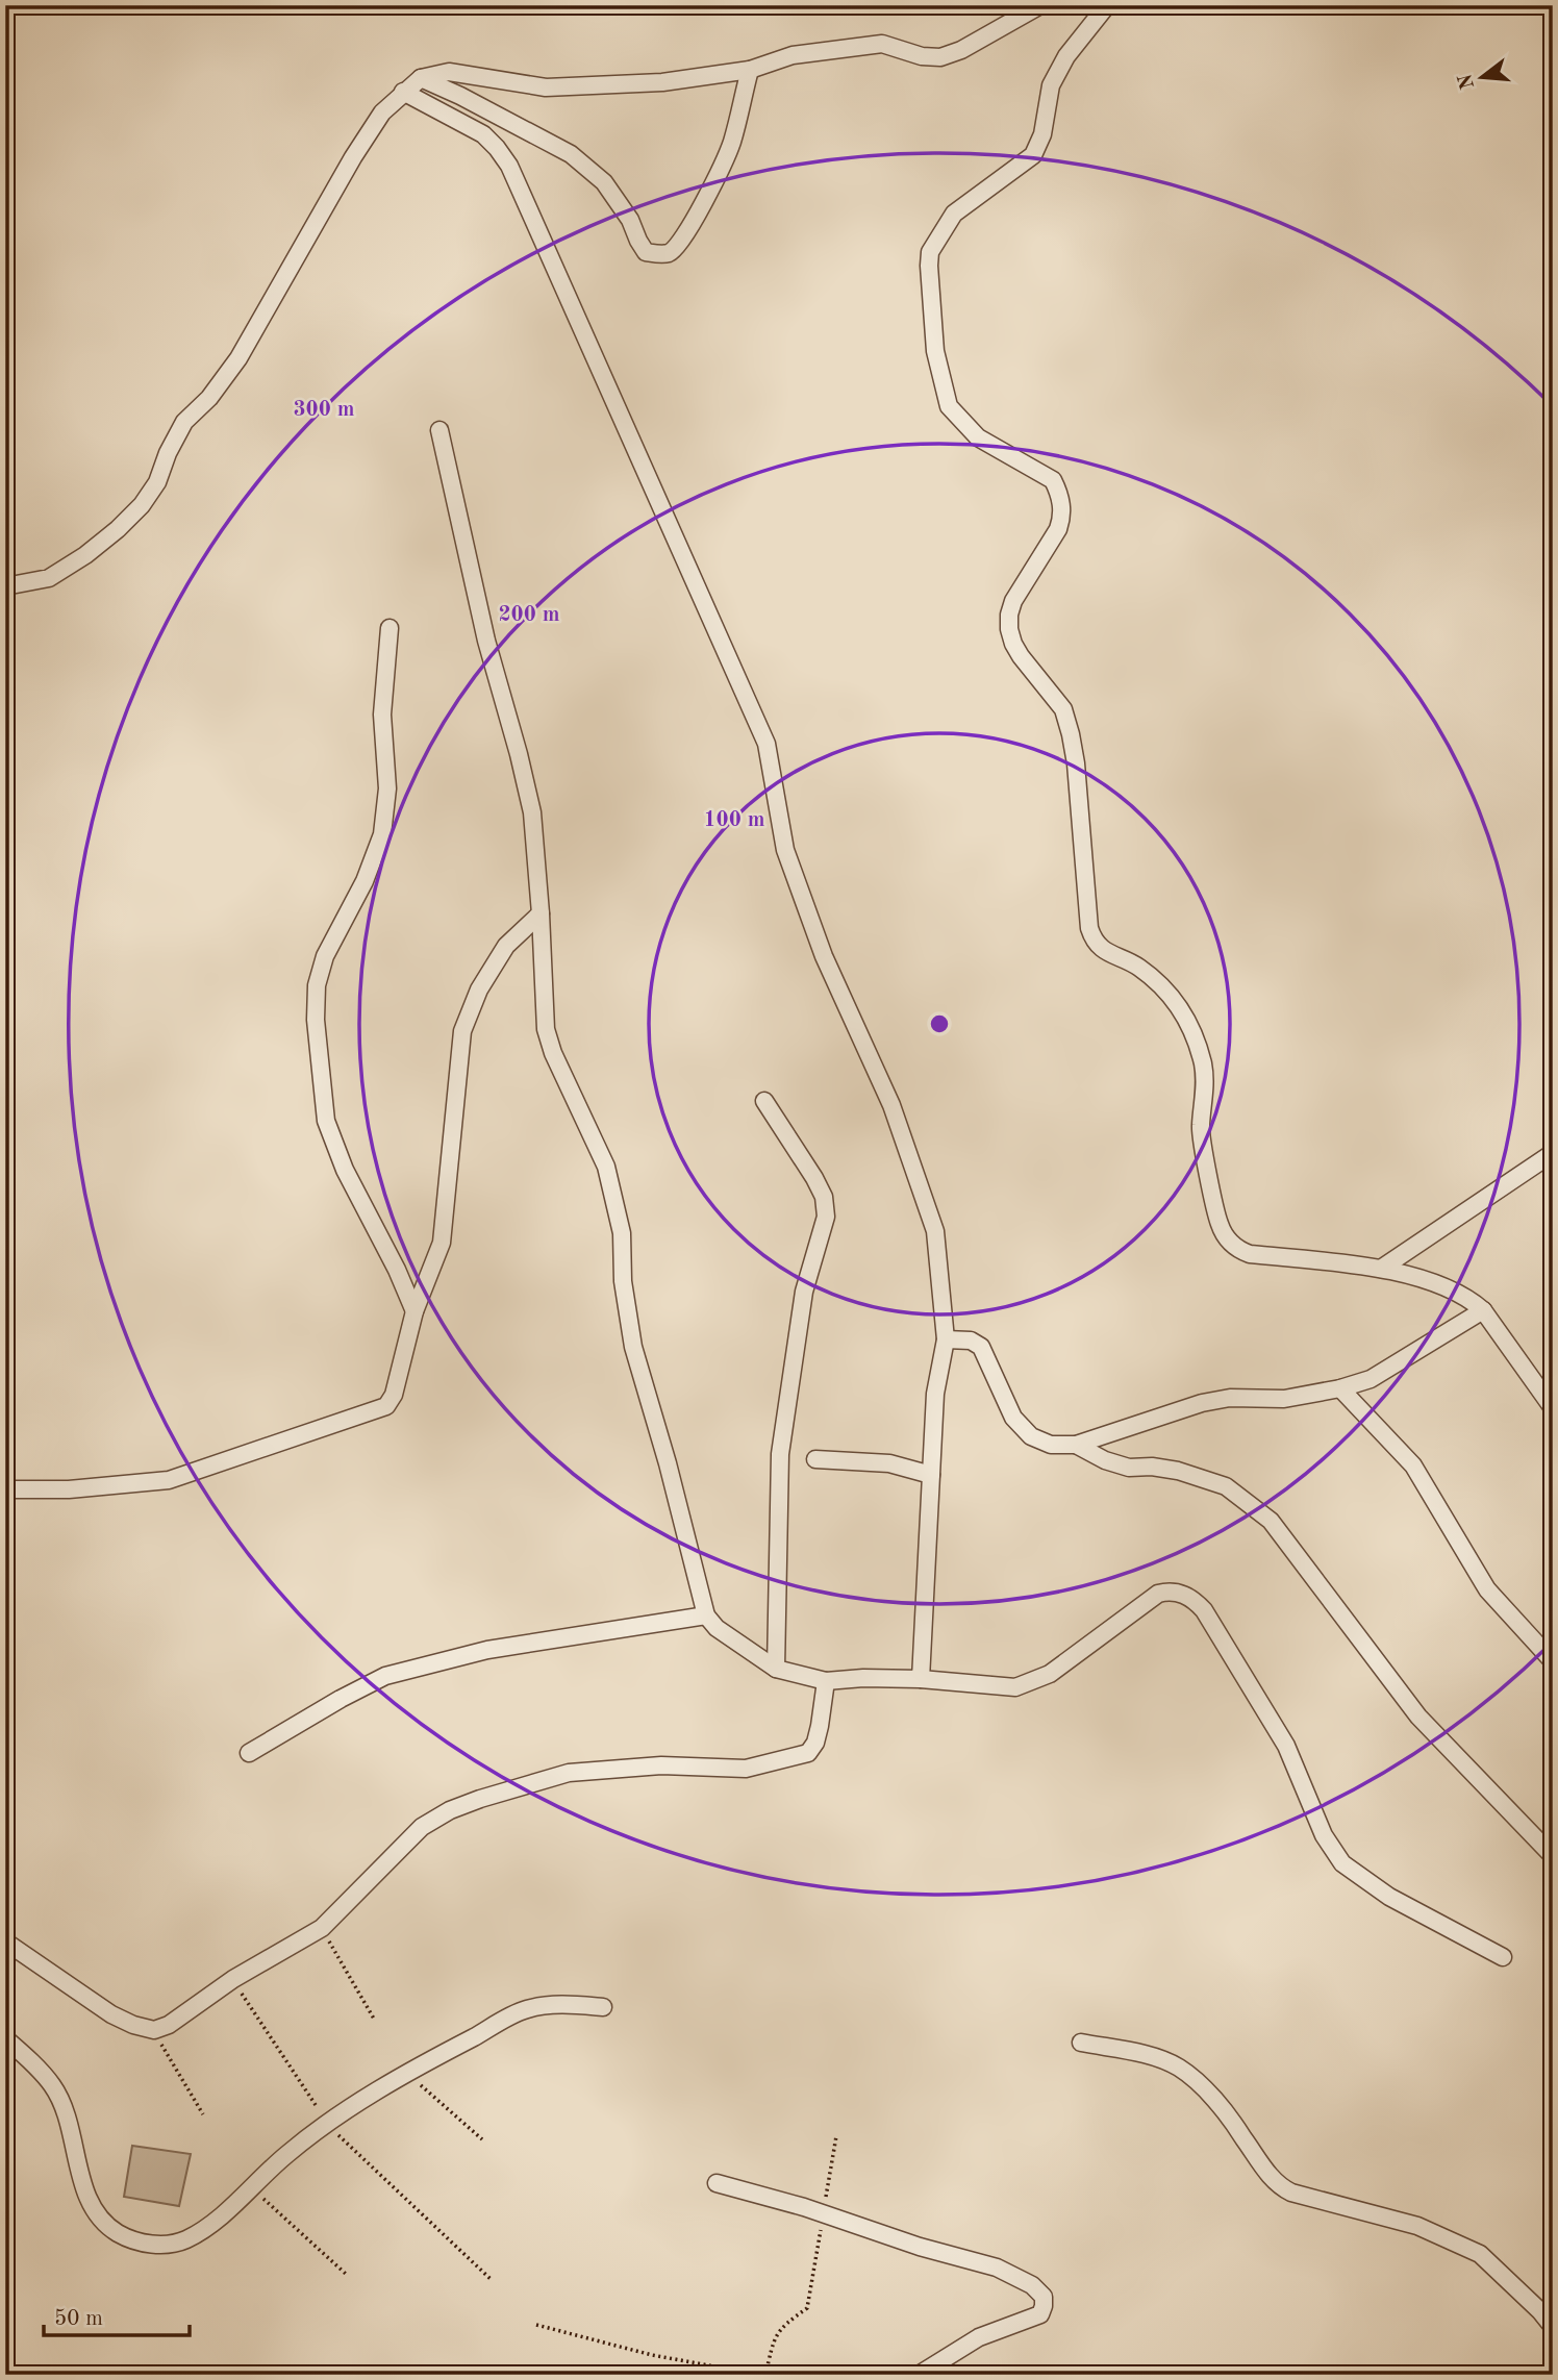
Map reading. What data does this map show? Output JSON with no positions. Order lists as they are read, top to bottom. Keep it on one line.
{"scale_bar":"50 m","north":"left","rings":["300 m","200 m","100 m"]}
